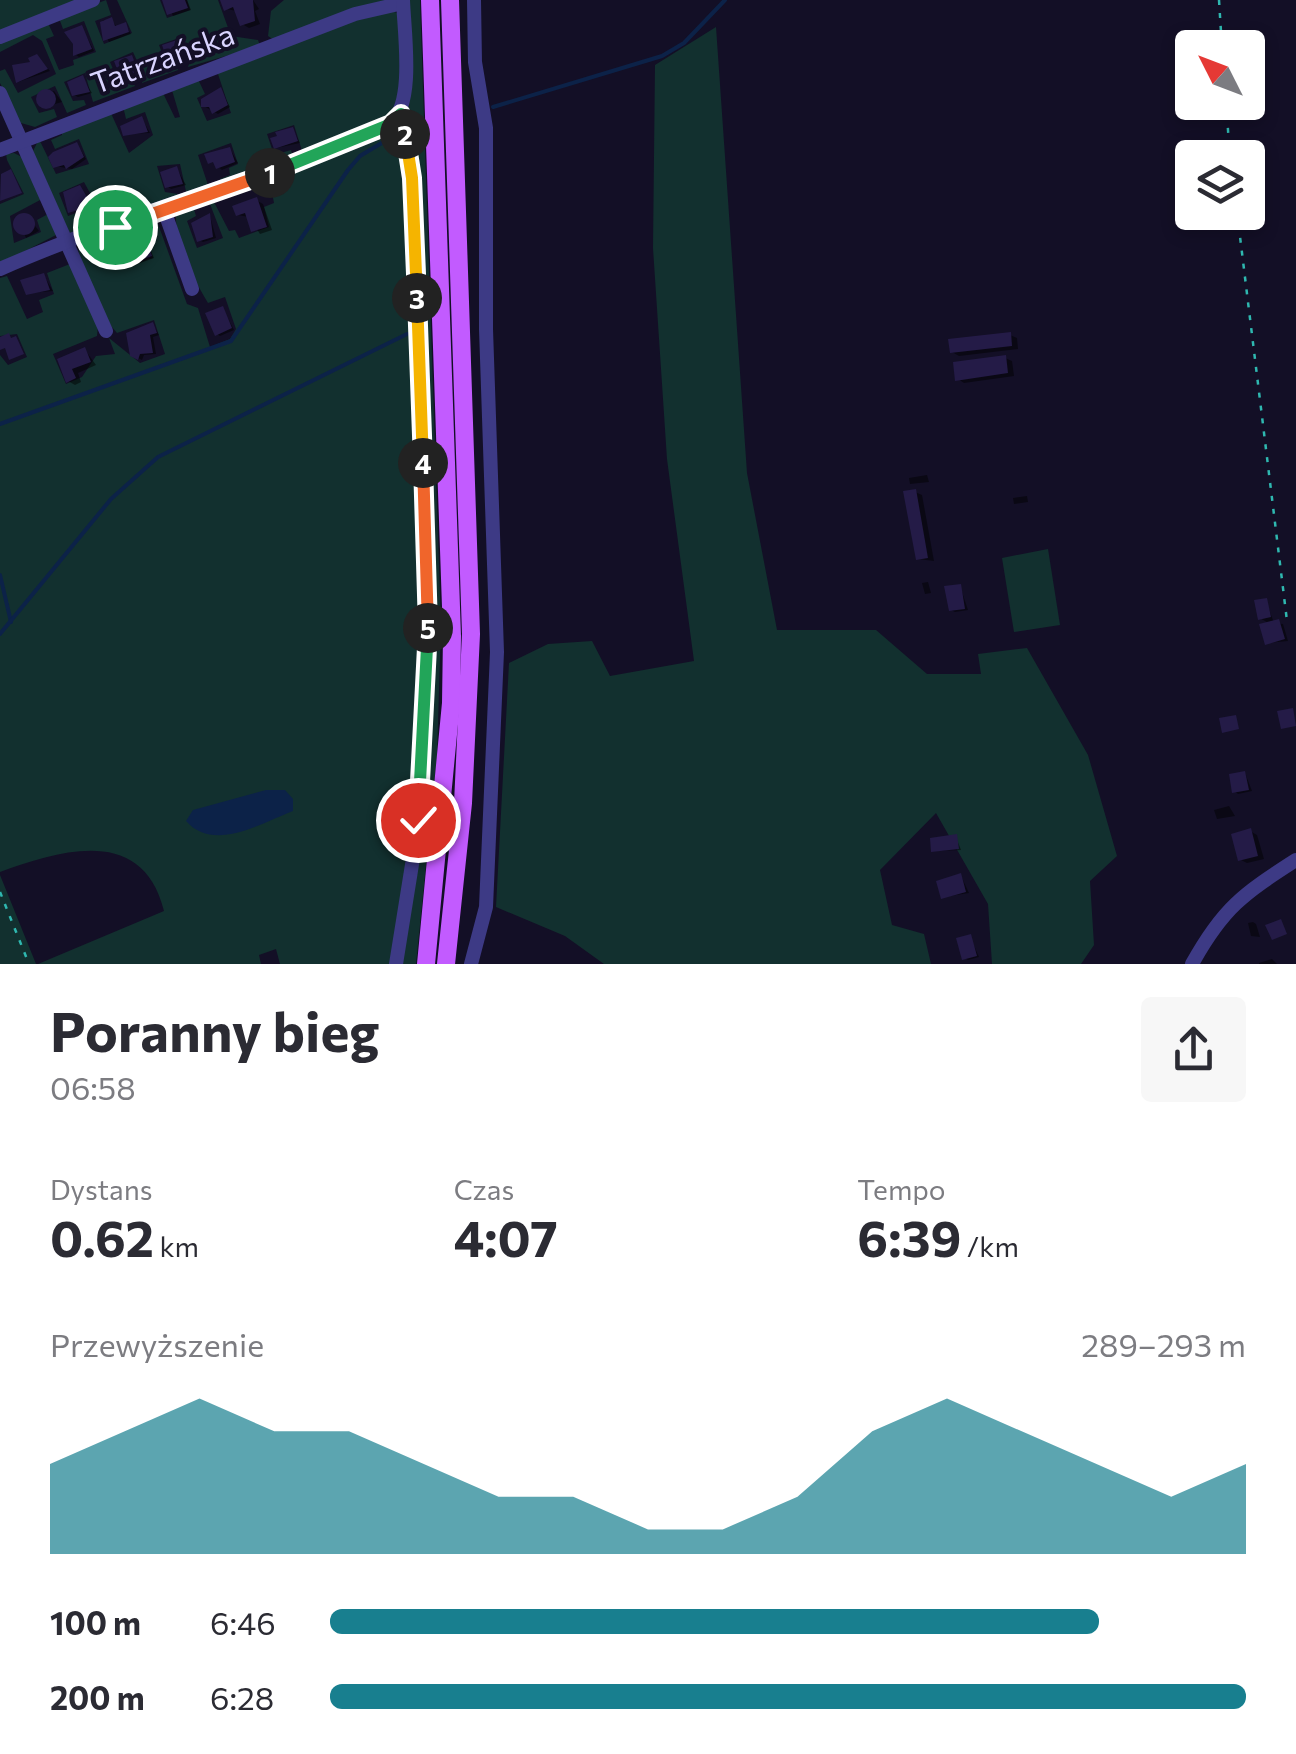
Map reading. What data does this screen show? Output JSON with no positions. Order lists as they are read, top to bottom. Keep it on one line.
{"streets":{"street":["Tatrzańska"]},"north":"top left","page":{"pins":["2","1","3","4","5"],"heading":["Poranny bieg","06:58"],"stats":[["Dystans","0.62 km"],["Czas","4:07"],["Tempo","6:39 /km"]],"chart":["Przewyższenie","289–293 m"],"list":[{"name":"100 m","note":"6:46"},{"name":"200 m","note":"6:28"}]}}
